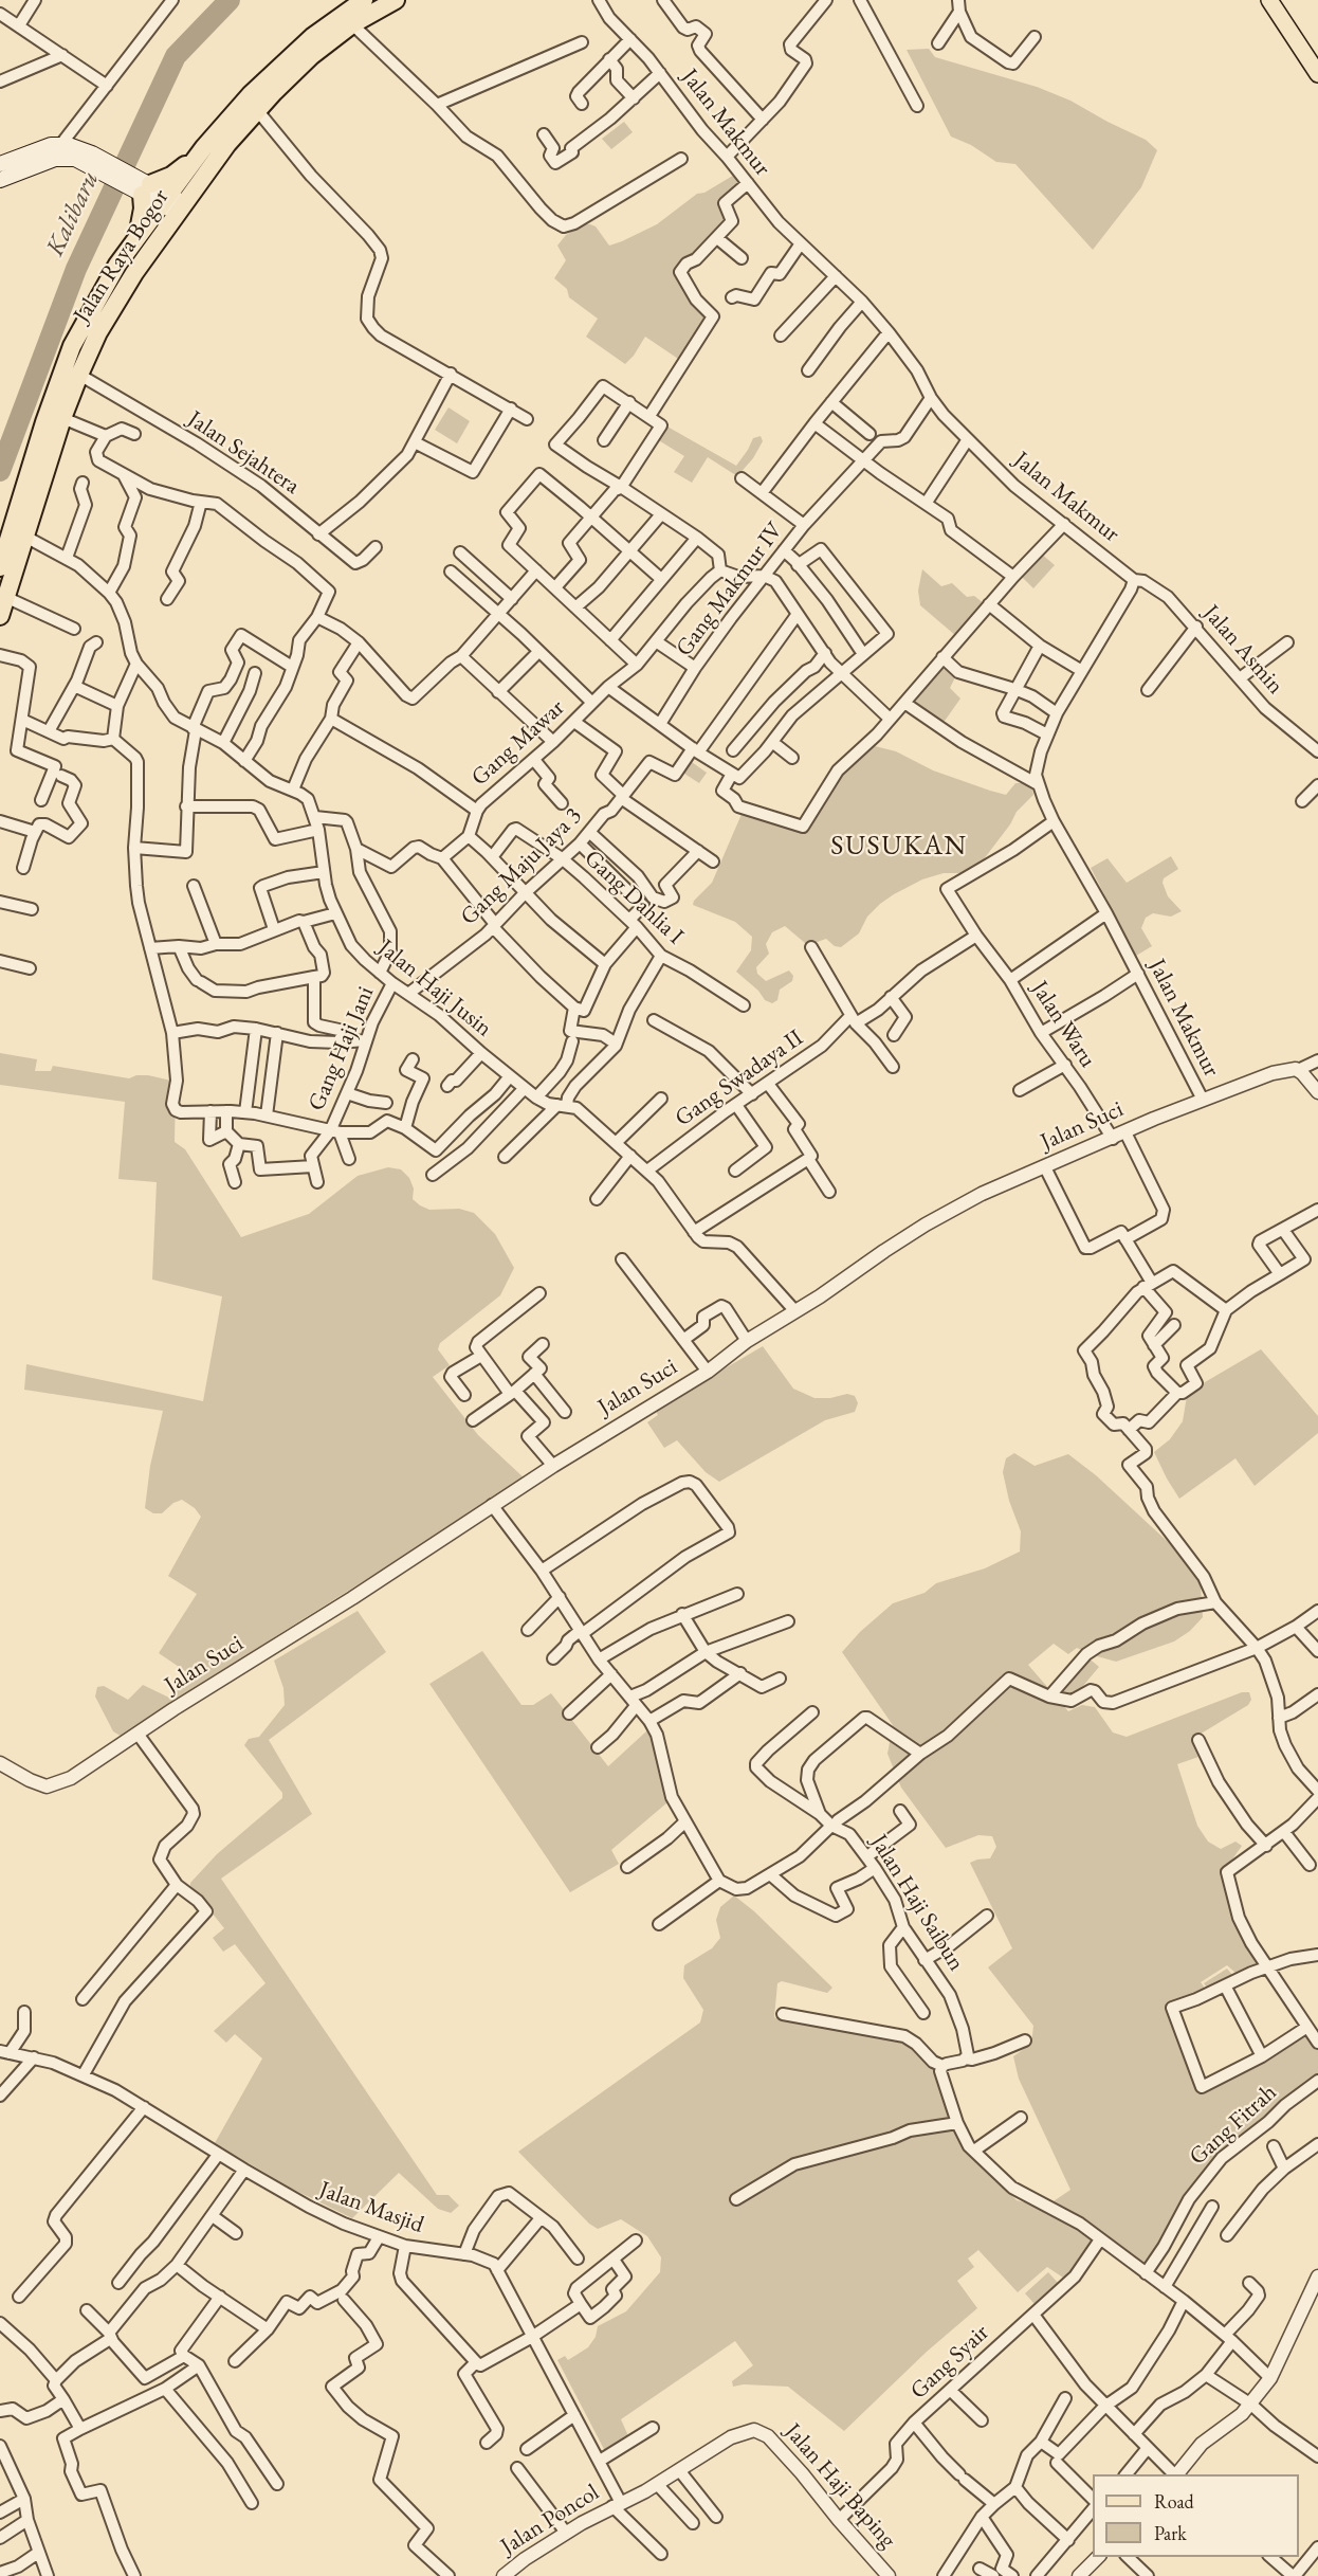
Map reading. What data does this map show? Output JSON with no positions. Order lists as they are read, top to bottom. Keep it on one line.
{"streets":{"highway":["Jalan Raya Bogor"],"street":["Jalan Makmur","Jalan Sejahtera","Gang Makmur IV","Jalan Asmin","Gang Mawar","Gang Maju Jaya 3","Gang Dahlia I","Jalan Haji Jusin","Jalan Waru","Gang Haji Jani","Gang Swadaya II","Jalan Suci","Jalan Haji Saibun","Gang Fitrah","Jalan Masjid","Gang Syair","Jalan Haji Baping","Jalan Poncol"]},"crossings":[["Jalan Makmur","Gang Makmur IV"],["Jalan Makmur","Jalan Asmin"],["Jalan Makmur","Jalan Waru"],["Jalan Makmur","Jalan Suci"],["Jalan Raya Bogor","Jalan Sejahtera"],["Jalan Raya Bogor","Jalan Haji Jusin"],["Gang Maju Jaya 3","Gang Dahlia I"],["Gang Maju Jaya 3","Jalan Haji Jusin"],["Jalan Haji Jusin","Gang Haji Jani"],["Jalan Haji Jusin","Gang Swadaya II"],["Jalan Waru","Gang Swadaya II"],["Jalan Waru","Jalan Suci"],["Gang Syair","Jalan Haji Baping"],["Jalan Haji Baping","Jalan Poncol"]],"districts":["SUSUKAN"],"water":["Kalibaru"],"legend":["Road","Park"]}
